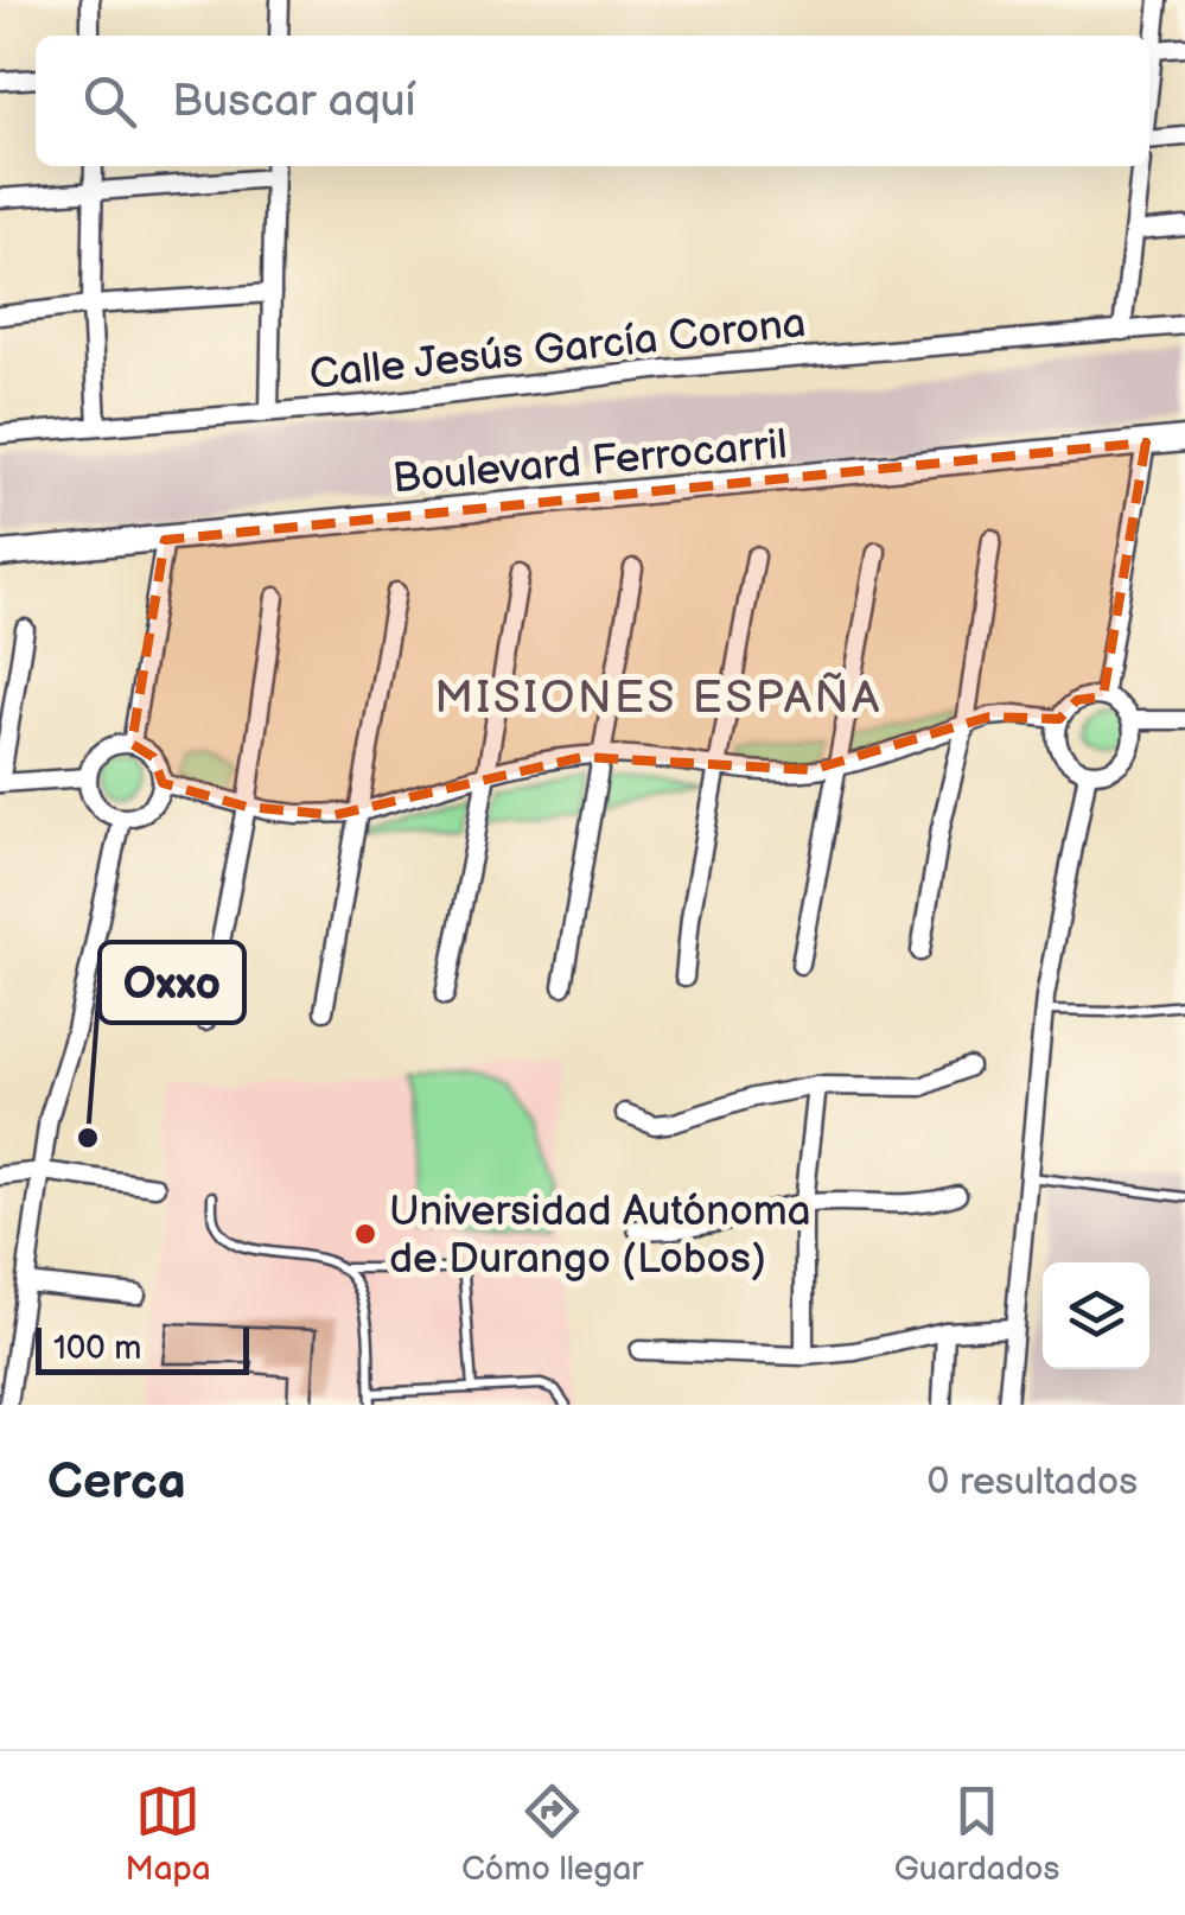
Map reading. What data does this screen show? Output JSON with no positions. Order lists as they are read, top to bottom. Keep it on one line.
{"streets":{"main road":["Boulevard Ferrocarril"],"street":["Calle Jesús García Corona"]},"districts":["MISIONES ESPAÑA"],"places":["Oxxo","Universidad Autónoma de Durango (Lobos)"],"scale_bar":"100 m","page":{"search":"Buscar aquí","scale":"100 m","heading":["Cerca","0 resultados"],"nav":["Mapa","Cómo llegar","Guardados"]}}
